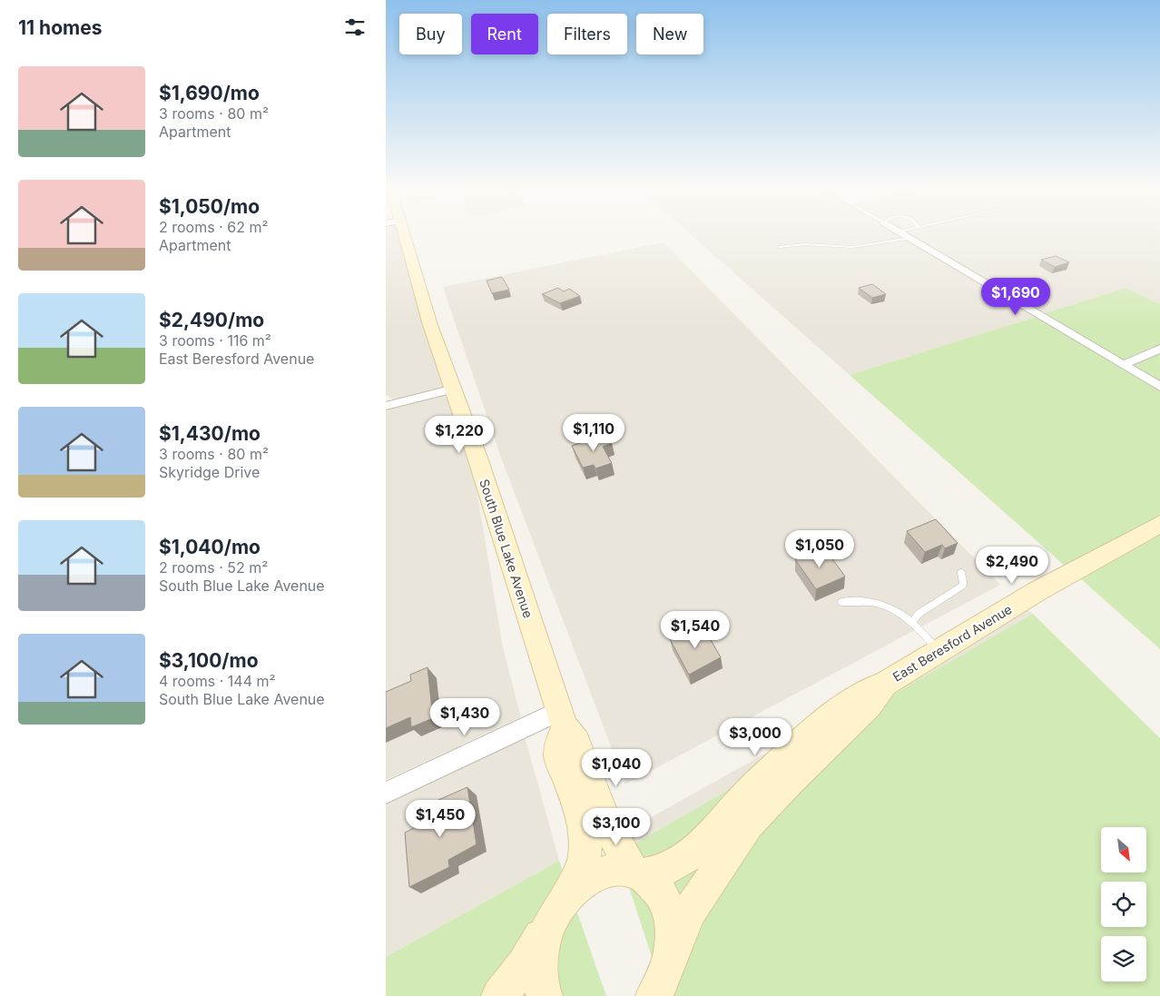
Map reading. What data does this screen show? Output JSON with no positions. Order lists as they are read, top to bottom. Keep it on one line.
{"streets":{"main road":["South Blue Lake Avenue","East Beresford Avenue"]},"crossings":[["South Blue Lake Avenue","East Beresford Avenue"]],"north":"bottom right","page":{"heading":"11 homes","chip":["Buy","Rent","Filters","New"],"list":[{"name":"$1,690/mo","note":"3 rooms · 80 m² · Apartment"},{"name":"$1,050/mo","note":"2 rooms · 62 m² · Apartment"},{"name":"$2,490/mo","note":"3 rooms · 116 m² · East Beresford Avenue"},{"name":"$1,430/mo","note":"3 rooms · 80 m² · Skyridge Drive"},{"name":"$1,040/mo","note":"2 rooms · 52 m² · South Blue Lake Avenue"},{"name":"$3,100/mo","note":"4 rooms · 144 m² · South Blue Lake Avenue"}],"price":["$1,690","$1,110","$1,220","$1,050","$2,490","$1,540","$1,430","$3,000","$1,040","$1,450","$3,100"]}}
